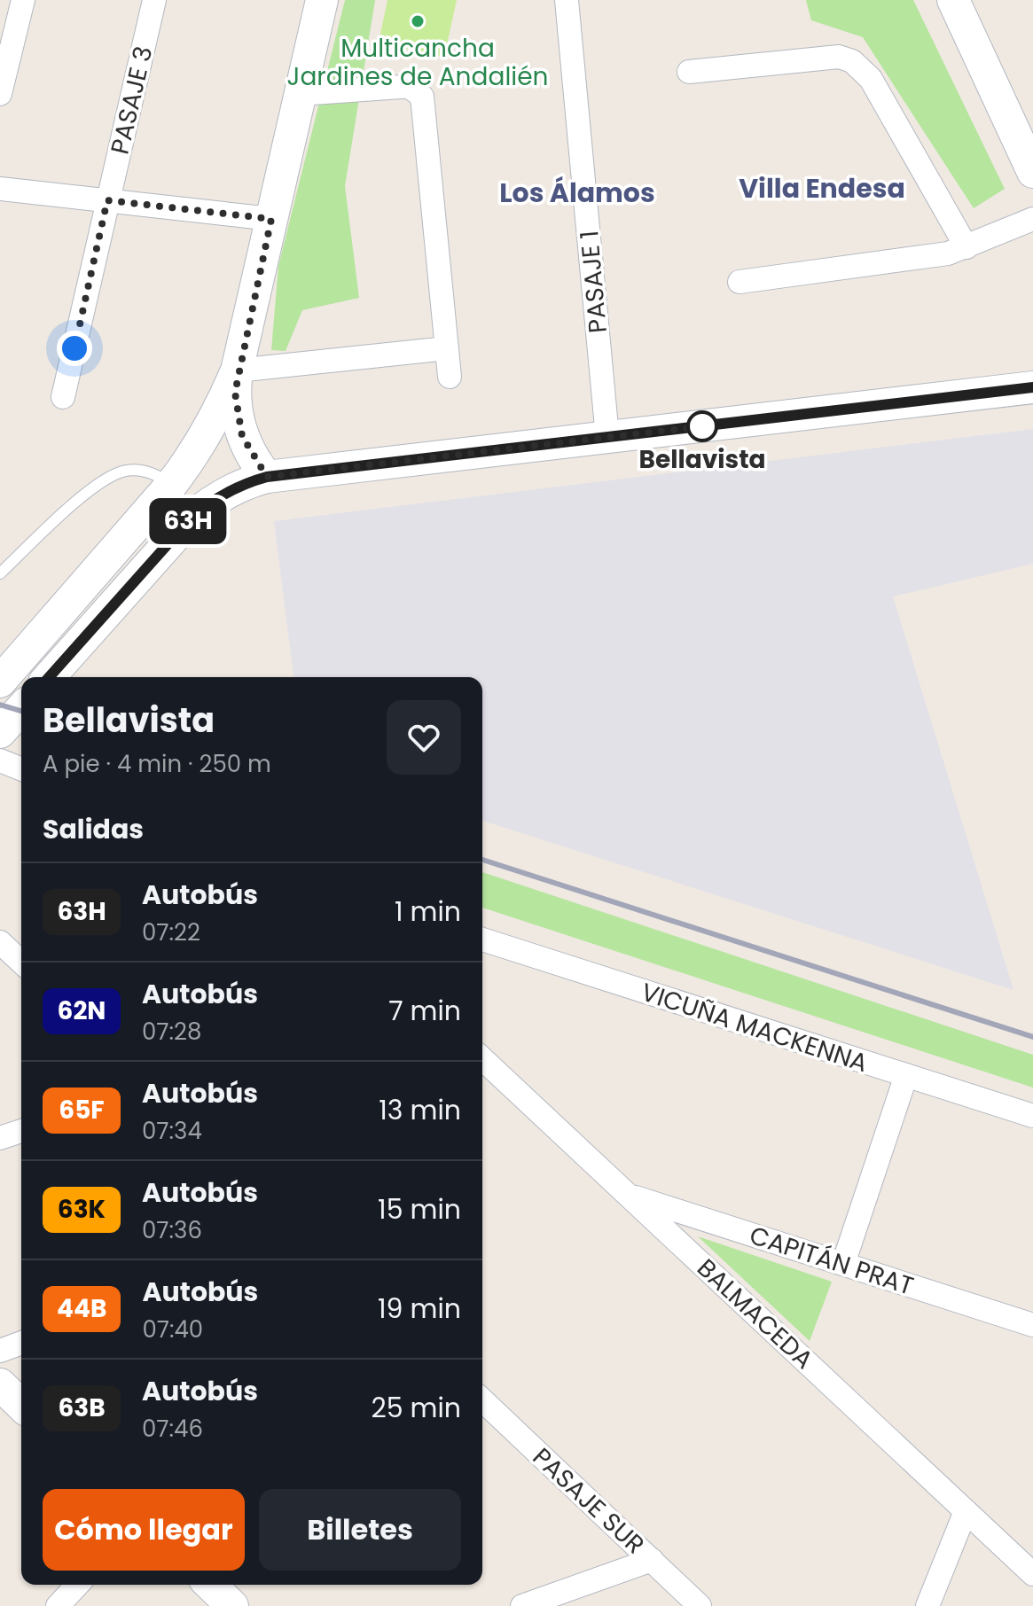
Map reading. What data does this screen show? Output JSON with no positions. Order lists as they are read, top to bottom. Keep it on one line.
{"streets":{"street":["PASAJE 3","PASAJE 1","VICUÑA MACKENNA","CAPITÁN PRAT","BALMACEDA","PASAJE SUR"]},"crossings":[["CAPITÁN PRAT","BALMACEDA"]],"districts":["Villa Endesa","Los Álamos"],"places":["Multicancha Jardines de Andalién","Bellavista"],"lines":["bus line 63H"],"page":{"on_map":"63H","heading":[["Bellavista","A pie · 4 min · 250 m"],"Salidas"],"list":[{"mark":"63H","name":"Autobús","note":"07:22","value":"1 min"},{"mark":"62N","name":"Autobús","note":"07:28","value":"7 min"},{"mark":"65F","name":"Autobús","note":"07:34","value":"13 min"},{"mark":"63K","name":"Autobús","note":"07:36","value":"15 min"},{"mark":"44B","name":"Autobús","note":"07:40","value":"19 min"},{"mark":"63B","name":"Autobús","note":"07:46","value":"25 min"}],"buttons":["Cómo llegar","Billetes"]}}
